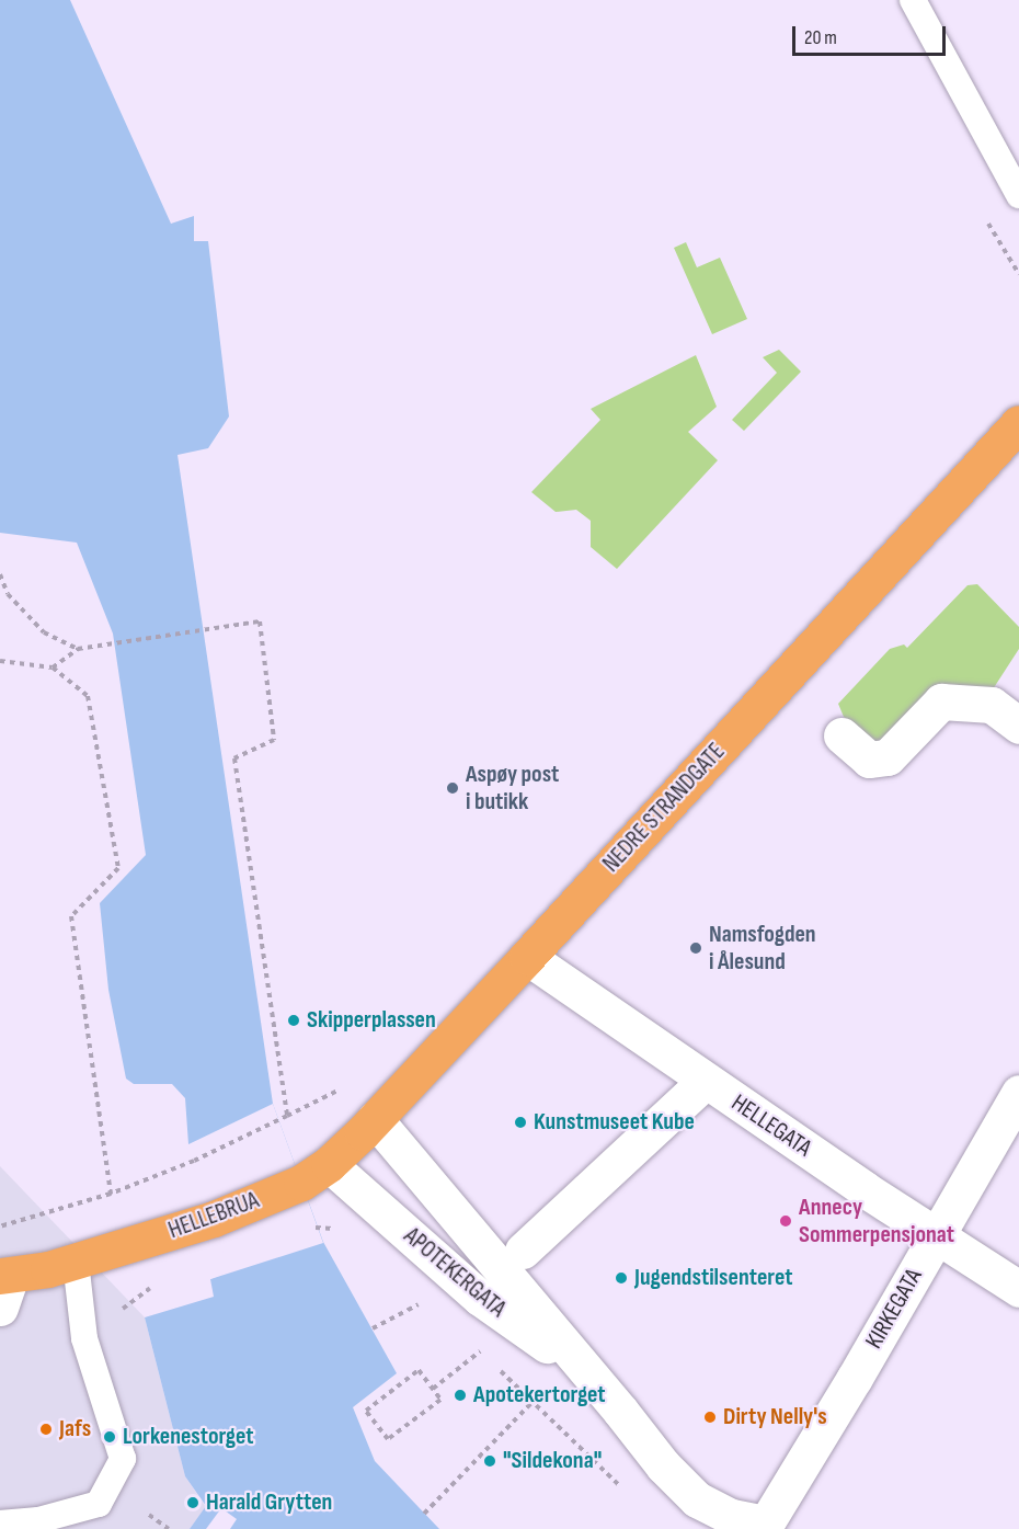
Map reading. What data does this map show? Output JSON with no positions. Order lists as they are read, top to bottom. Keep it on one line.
{"streets":{"highway":["NEDRE STRANDGATE","HELLEBRUA"],"street":["HELLEGATA","APOTEKERGATA","KIRKEGATA"]},"crossings":[["NEDRE STRANDGATE","HELLEGATA"],["NEDRE STRANDGATE","HELLEBRUA"],["NEDRE STRANDGATE","APOTEKERGATA"],["HELLEGATA","KIRKEGATA"],["HELLEBRUA","APOTEKERGATA"],["APOTEKERGATA","KIRKEGATA"]],"places":["Aspøy post i butikk","Namsfogden i Ålesund","Skipperplassen","Kunstmuseet Kube","Annecy Sommerpensjonat","Jugendstilsenteret","Apotekertorget","Dirty Nelly's","Jafs","Lorkenestorget","\"Sildekona\"","Harald Grytten"],"scale_bar":"20 m"}
